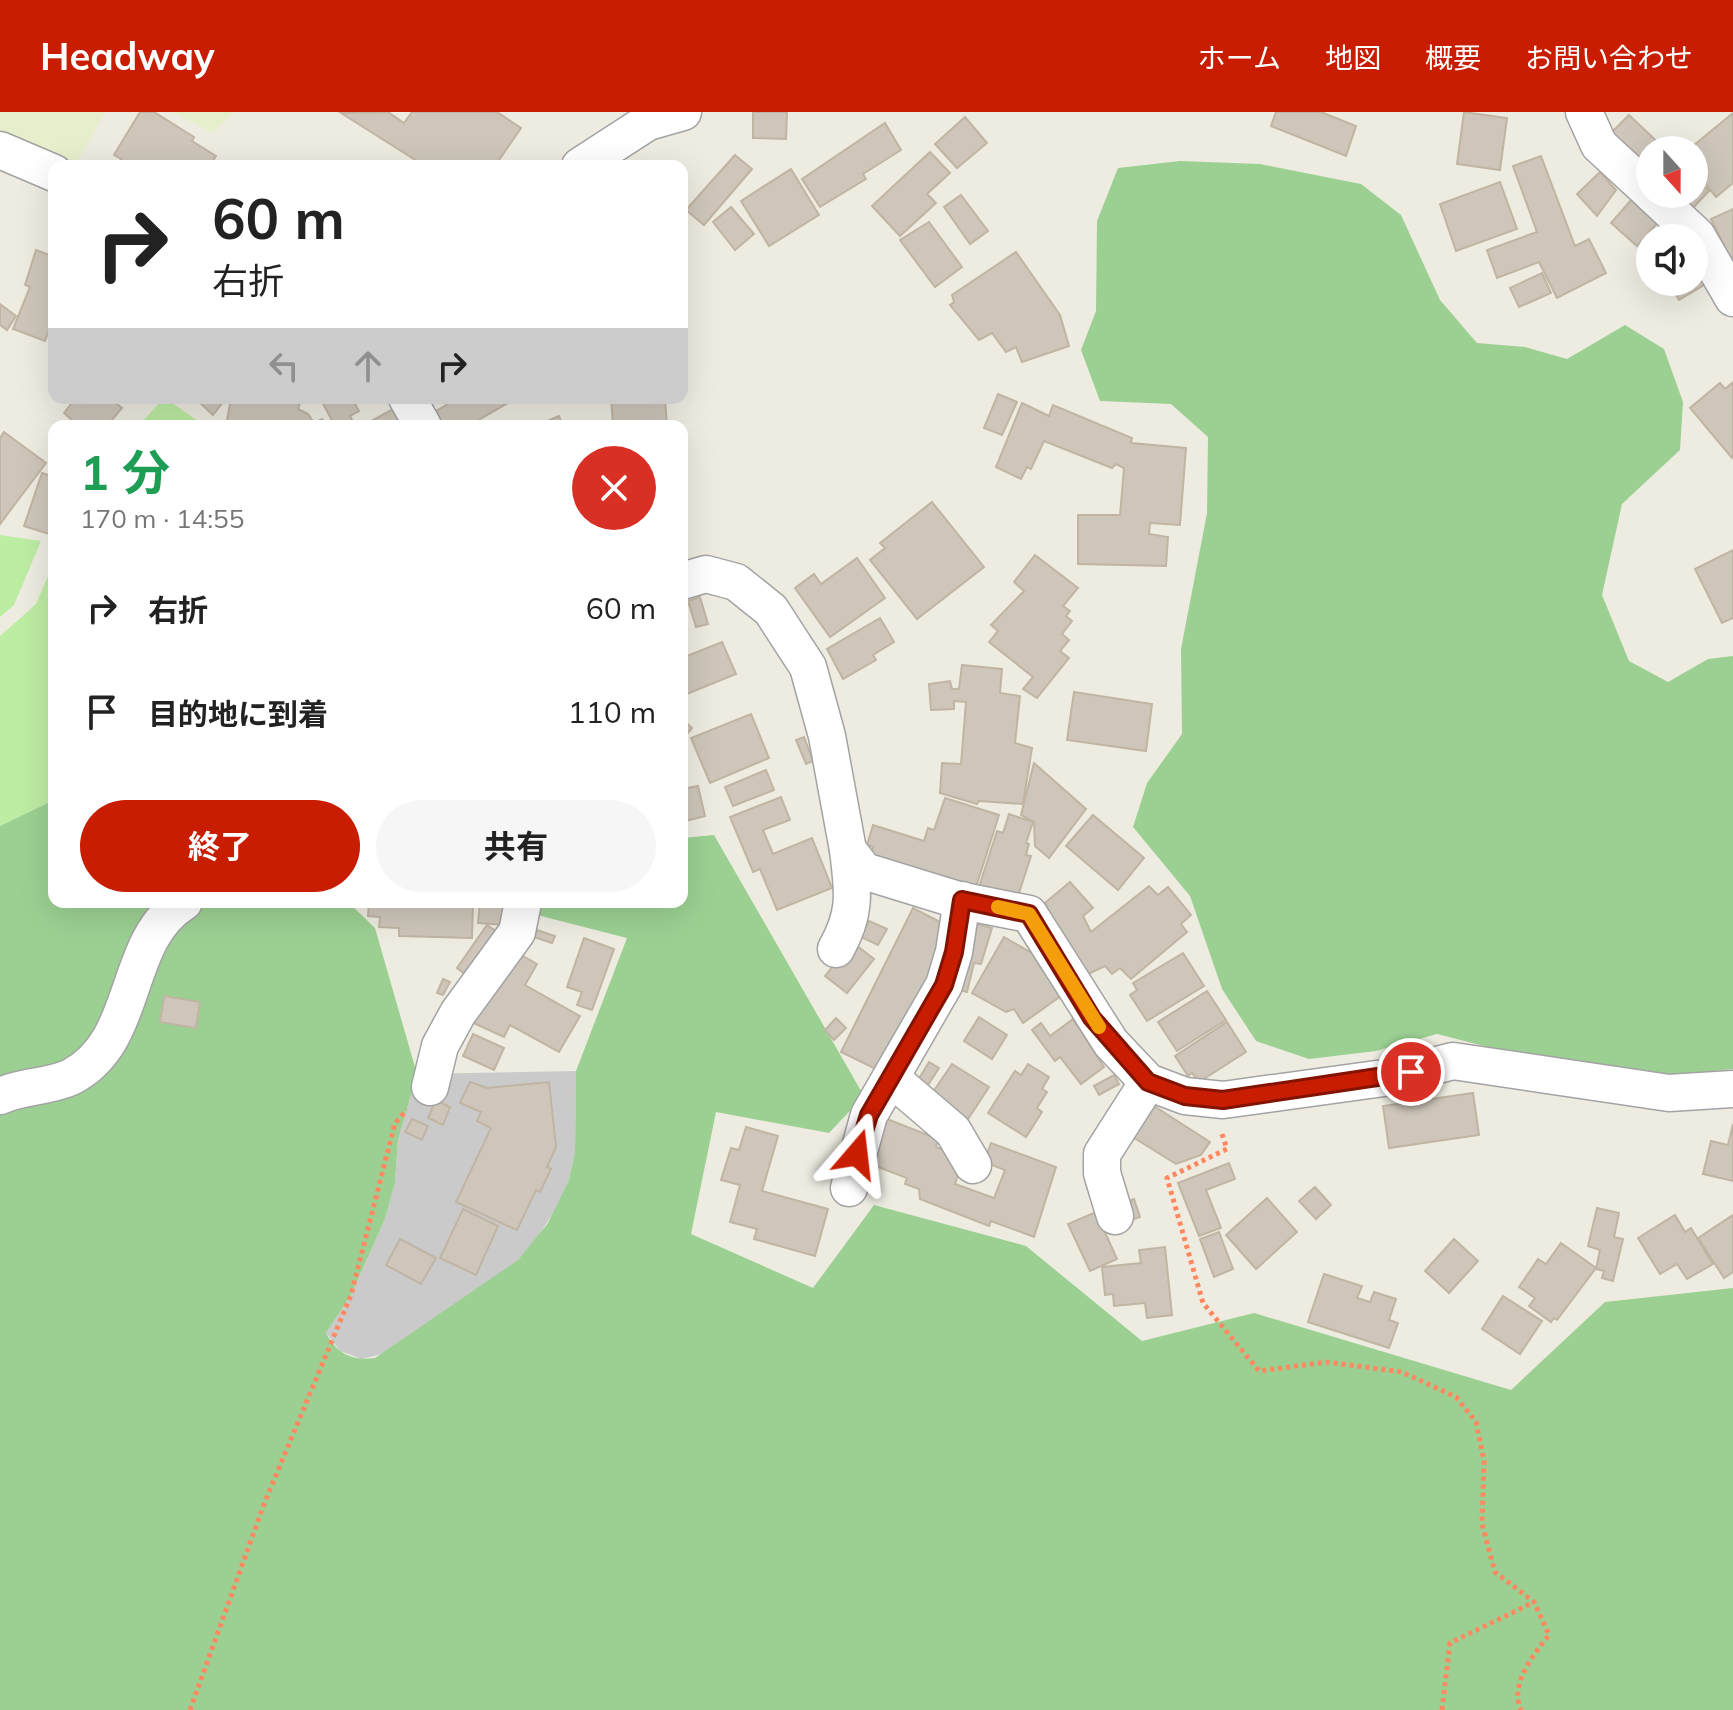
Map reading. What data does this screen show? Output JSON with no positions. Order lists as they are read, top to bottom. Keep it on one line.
{"north":"bottom","page":{"header":"Headway","nav":["ホーム","地図","概要","お問い合わせ"],"turn":["60 m","右折"],"heading":["1 分","170 m · 14:55"],"list":[{"name":"右折","value":"60 m"},{"name":"目的地に到着","value":"110 m"}],"buttons":["終了","共有"]}}
